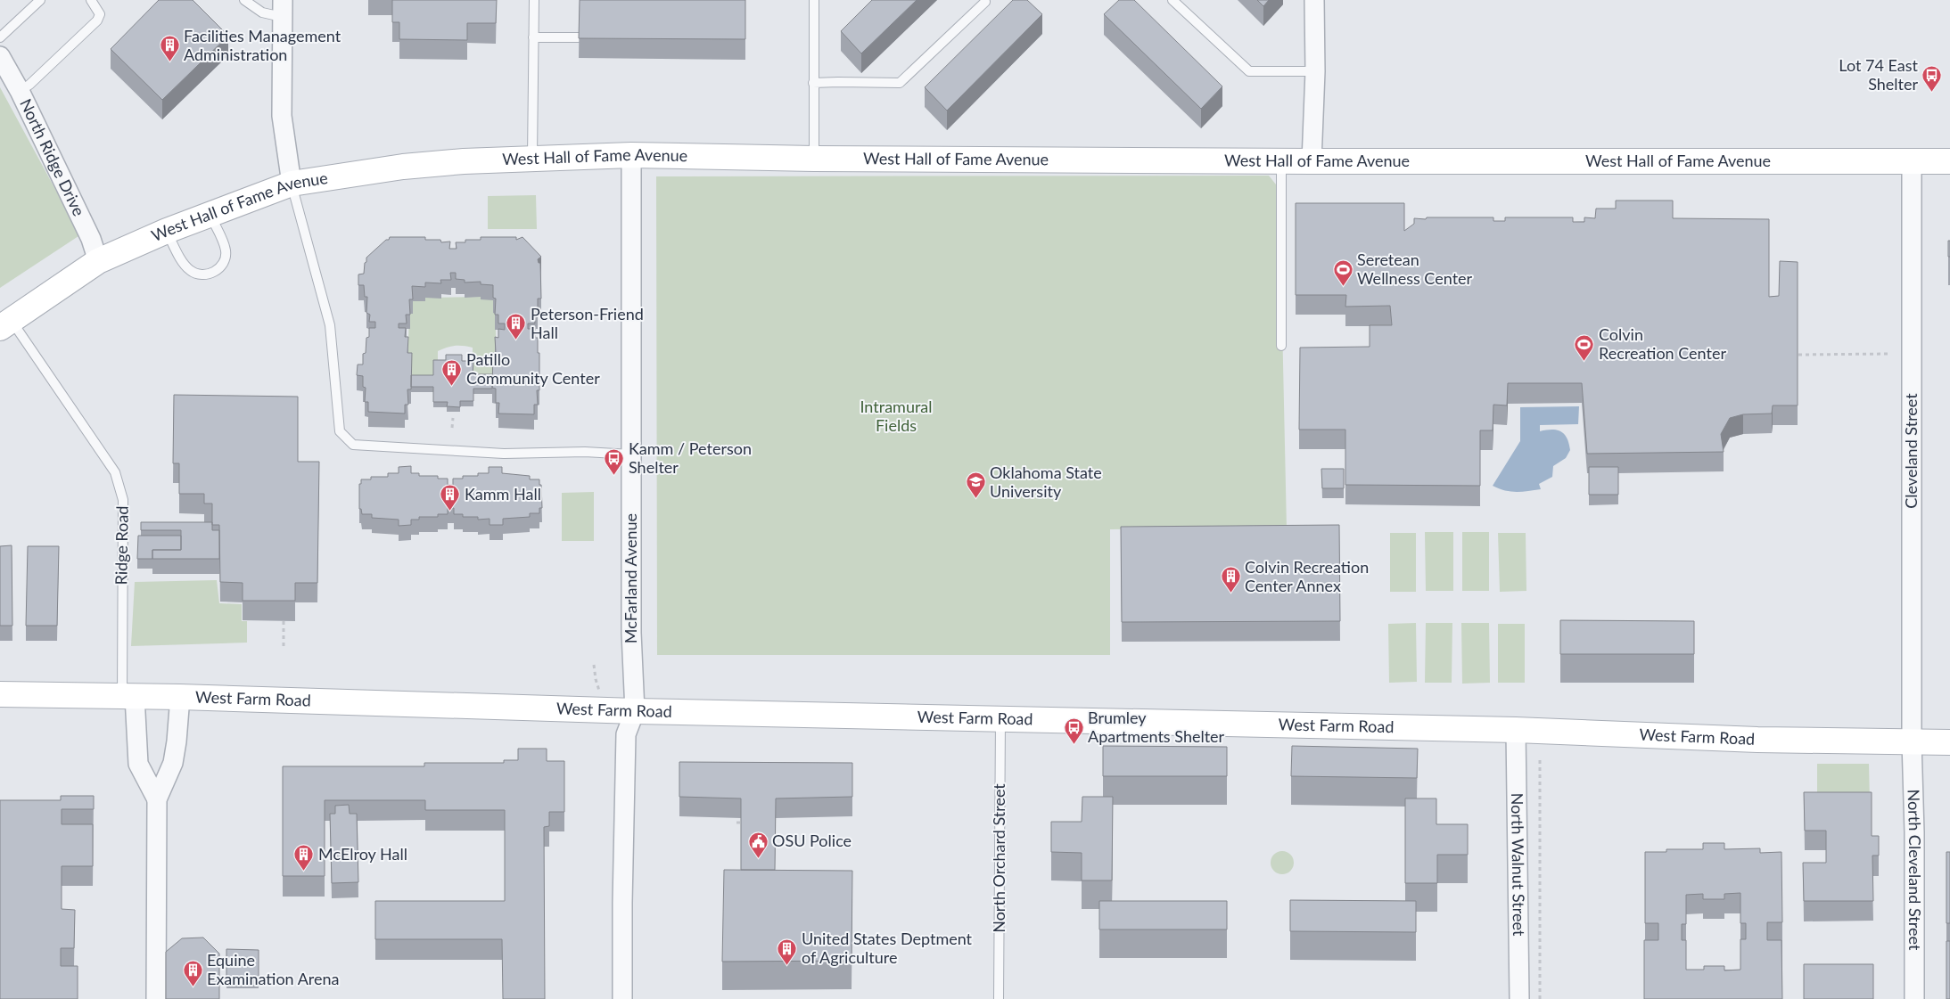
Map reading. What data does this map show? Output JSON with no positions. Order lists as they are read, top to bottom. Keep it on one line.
{"streets":{"main road":["West Hall of Fame Avenue","West Farm Road"],"street":["North Ridge Drive","Cleveland Street","McFarland Avenue","North Walnut Street","North Cleveland Street"],"lane":["Ridge Road","North Orchard Street"]},"crossings":[["North Ridge Drive","West Hall of Fame Avenue"],["West Hall of Fame Avenue","Cleveland Street"],["West Hall of Fame Avenue","Ridge Road"],["West Hall of Fame Avenue","McFarland Avenue"],["Cleveland Street","West Farm Road"],["Cleveland Street","North Cleveland Street"],["Ridge Road","West Farm Road"],["McFarland Avenue","West Farm Road"],["West Farm Road","North Orchard Street"],["West Farm Road","North Walnut Street"],["West Farm Road","North Cleveland Street"]],"parks":["Intramural Fields"],"places":{"building":["Facilities Management Administration","Peterson-Friend Hall","Patillo Community Center","Kamm Hall","Colvin Recreation Center Annex","McElroy Hall","United States Deptment of Agriculture","Equine Examination Arena"],"bus stop":["Lot 74 East Shelter","Kamm / Peterson Shelter","Brumley Apartments Shelter"],"sports":["Seretean Wellness Center","Colvin Recreation Center"],"school or university":["Oklahoma State University"],"public building":["OSU Police"]}}
